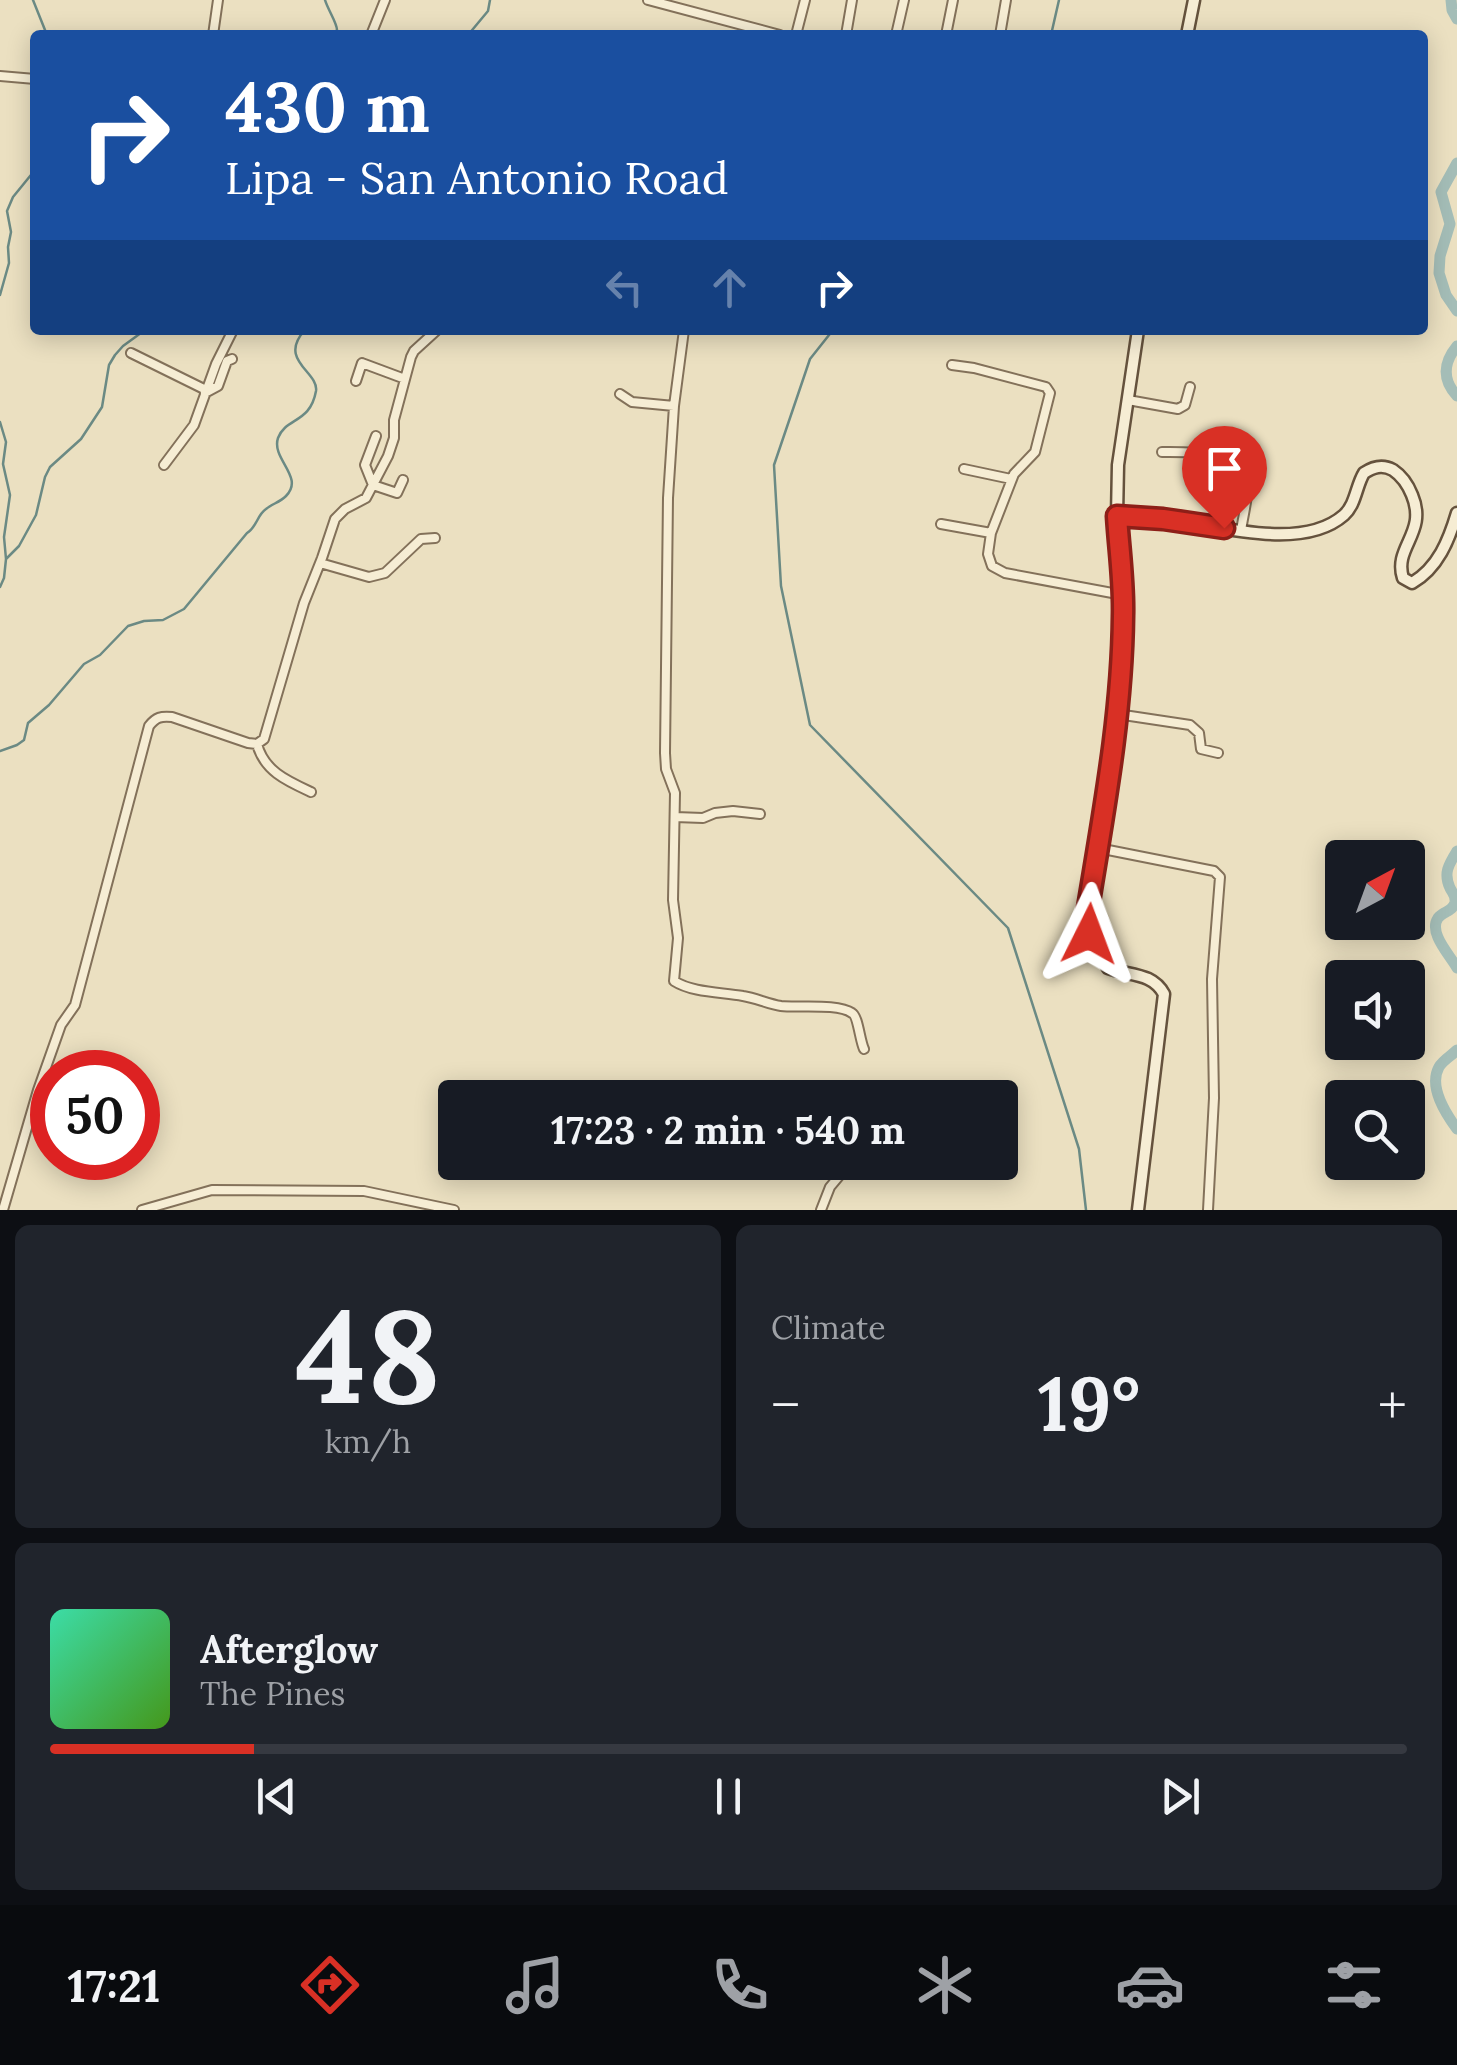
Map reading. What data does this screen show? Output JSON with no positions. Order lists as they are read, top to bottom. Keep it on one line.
{"north":"top right","page":{"turn":["430 m","Lipa - San Antonio Road"],"limit":"50","trip":"17:23 · 2 min · 540 m","tile":[["48","km/h"],"Climate"],"heat":["−","19°","+"],"song":["Afterglow","The Pines"],"tabs":"17:21"}}
